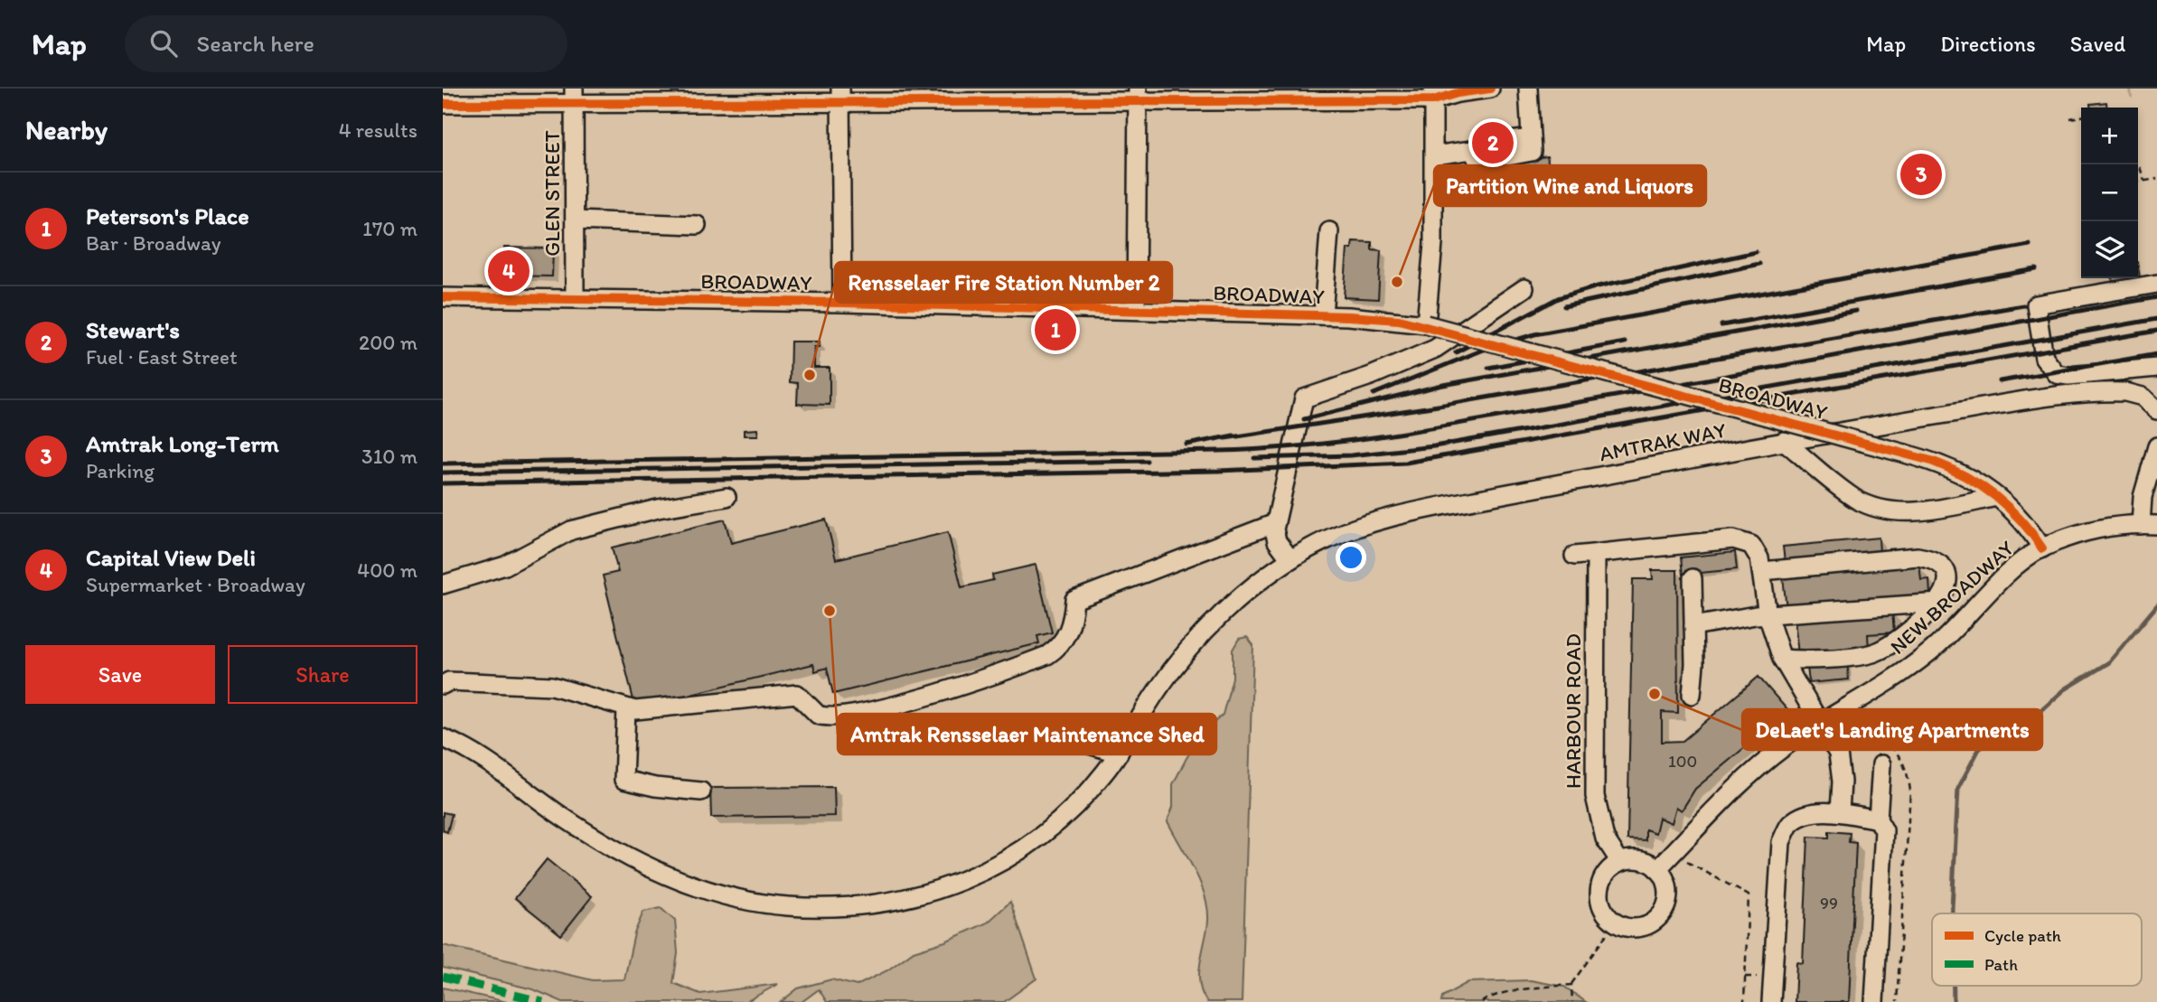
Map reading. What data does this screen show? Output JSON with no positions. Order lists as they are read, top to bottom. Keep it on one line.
{"streets":{"street":["GLEN STREET","BROADWAY","AMTRAK WAY","NEW BROADWAY","HARBOUR ROAD"]},"crossings":[["GLEN STREET","BROADWAY"],["BROADWAY","NEW BROADWAY"],["NEW BROADWAY","HARBOUR ROAD"]],"places":["Partition Wine and Liquors","Rensselaer Fire Station Number 2","Amtrak Rensselaer Maintenance Shed","DeLaet's Landing Apartments"],"house_numbers":["100","99"],"legend":["Cycle path","Path"],"page":{"header":"Map","search":"Search here","nav":["Map","Directions","Saved"],"heading":["Nearby","4 results"],"map_buttons":["+","−"],"pins":["2","3","4","1"],"list":[{"mark":"1","name":"Peterson's Place","note":"Bar · Broadway","value":"170 m"},{"mark":"2","name":"Stewart's","note":"Fuel · East Street","value":"200 m"},{"mark":"3","name":"Amtrak Long-Term","note":"Parking","value":"310 m"},{"mark":"4","name":"Capital View Deli","note":"Supermarket · Broadway","value":"400 m"}],"buttons":["Save","Share"]}}
